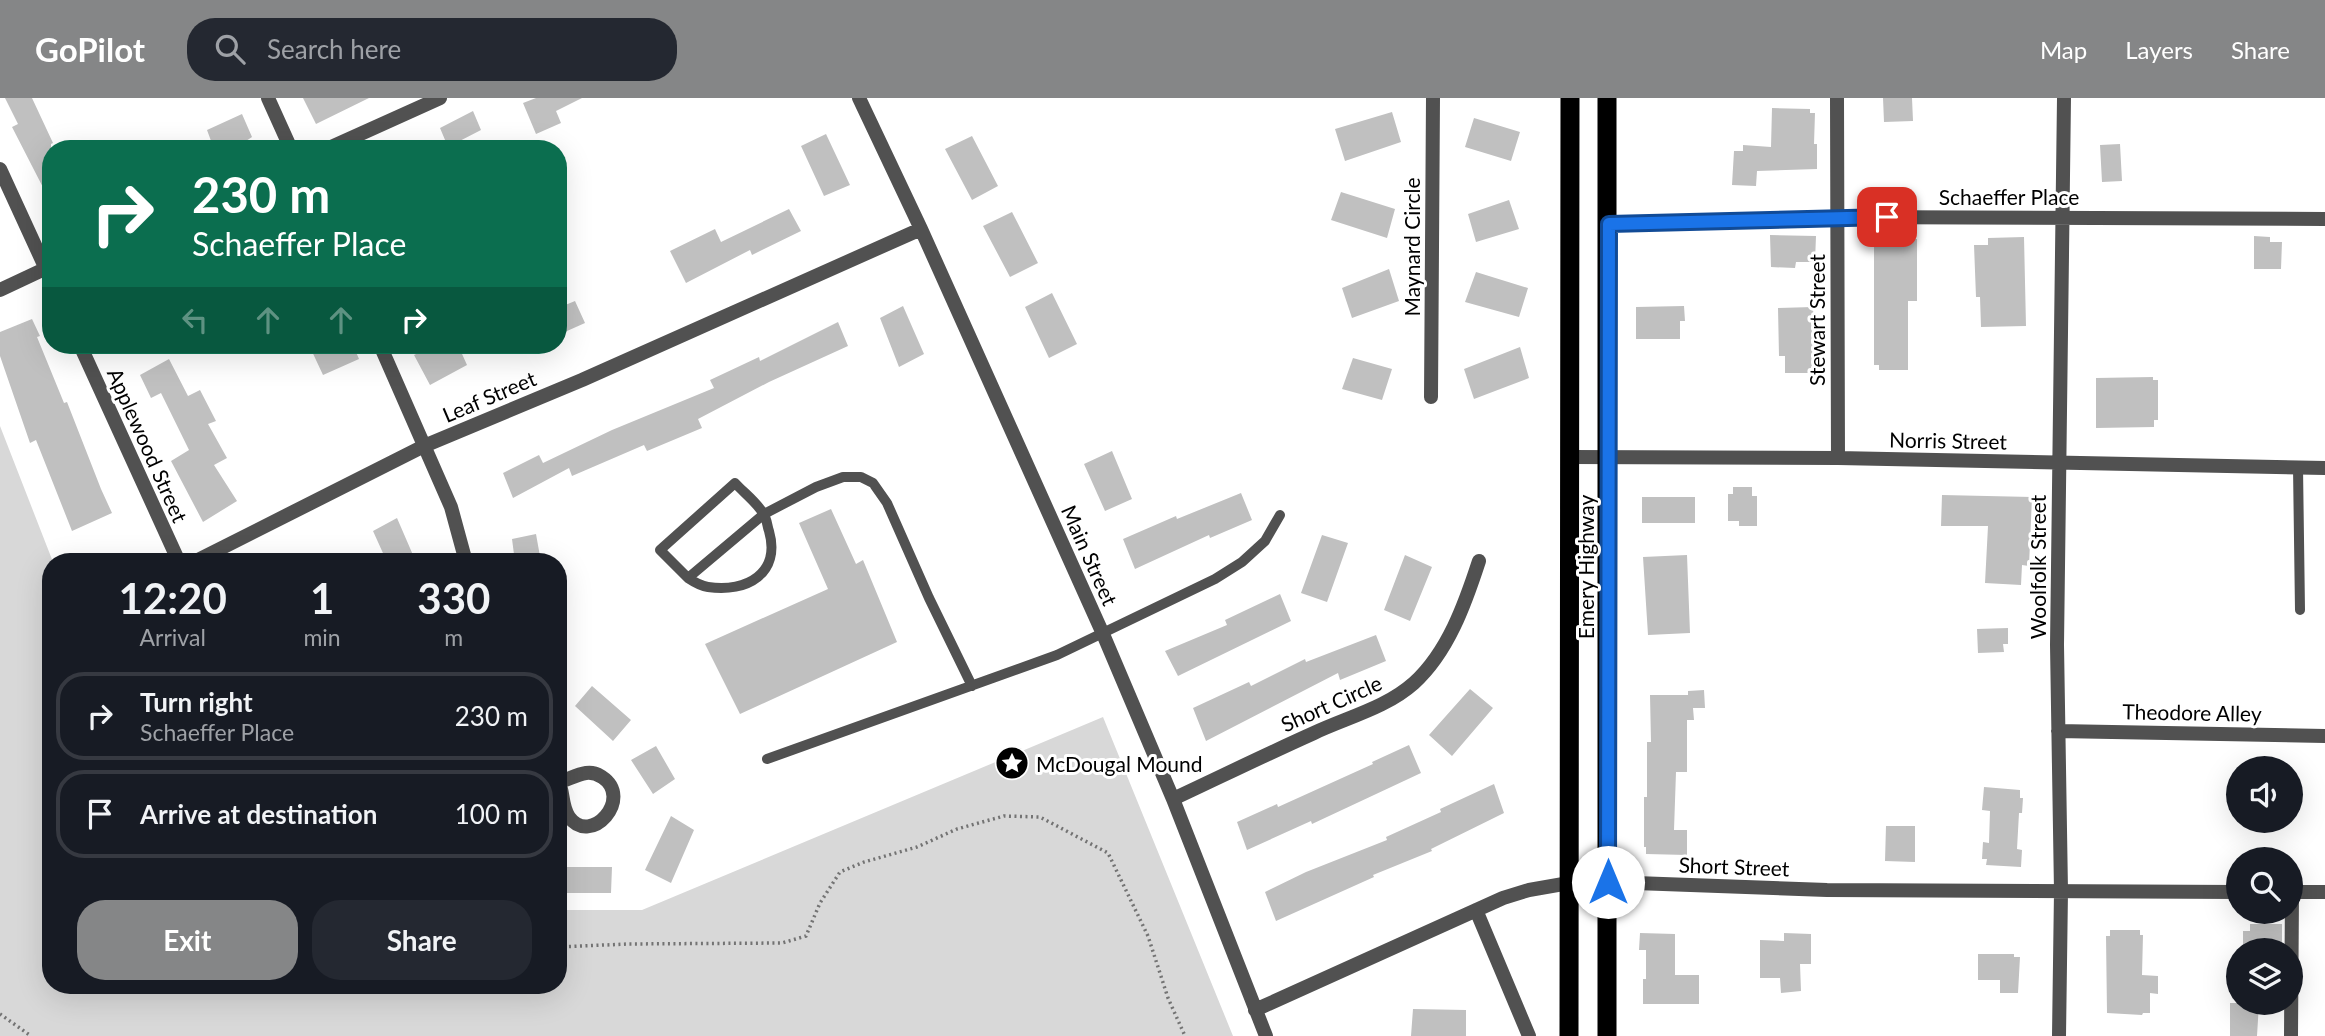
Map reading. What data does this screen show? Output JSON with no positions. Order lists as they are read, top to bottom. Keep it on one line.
{"streets":{"highway":["Emery Highway"],"street":["Schaeffer Place","Maynard Circle","Stewart Street","Leaf Street","Norris Street","Applewood Street","Main Street","Woolfolk Street","Short Circle","Theodore Alley","Short Street"]},"crossings":[["Schaeffer Place","Stewart Street"],["Schaeffer Place","Emery Highway"],["Schaeffer Place","Woolfolk Street"],["Stewart Street","Norris Street"],["Leaf Street","Main Street"],["Norris Street","Emery Highway"],["Norris Street","Woolfolk Street"],["Main Street","Short Circle"],["Main Street","Short Street"],["Emery Highway","Short Street"],["Woolfolk Street","Theodore Alley"],["Woolfolk Street","Short Street"]],"places":{"place":["McDougal Mound"]},"page":{"header":"GoPilot","search":"Search here","nav":["Map","Layers","Share"],"turn":["230 m","Schaeffer Place"],"eta":["12:20","Arrival","1","min","330","m"],"list":[{"name":"Turn right","note":"Schaeffer Place","value":"230 m"},{"name":"Arrive at destination","value":"100 m"}],"buttons":["Exit","Share"]}}
